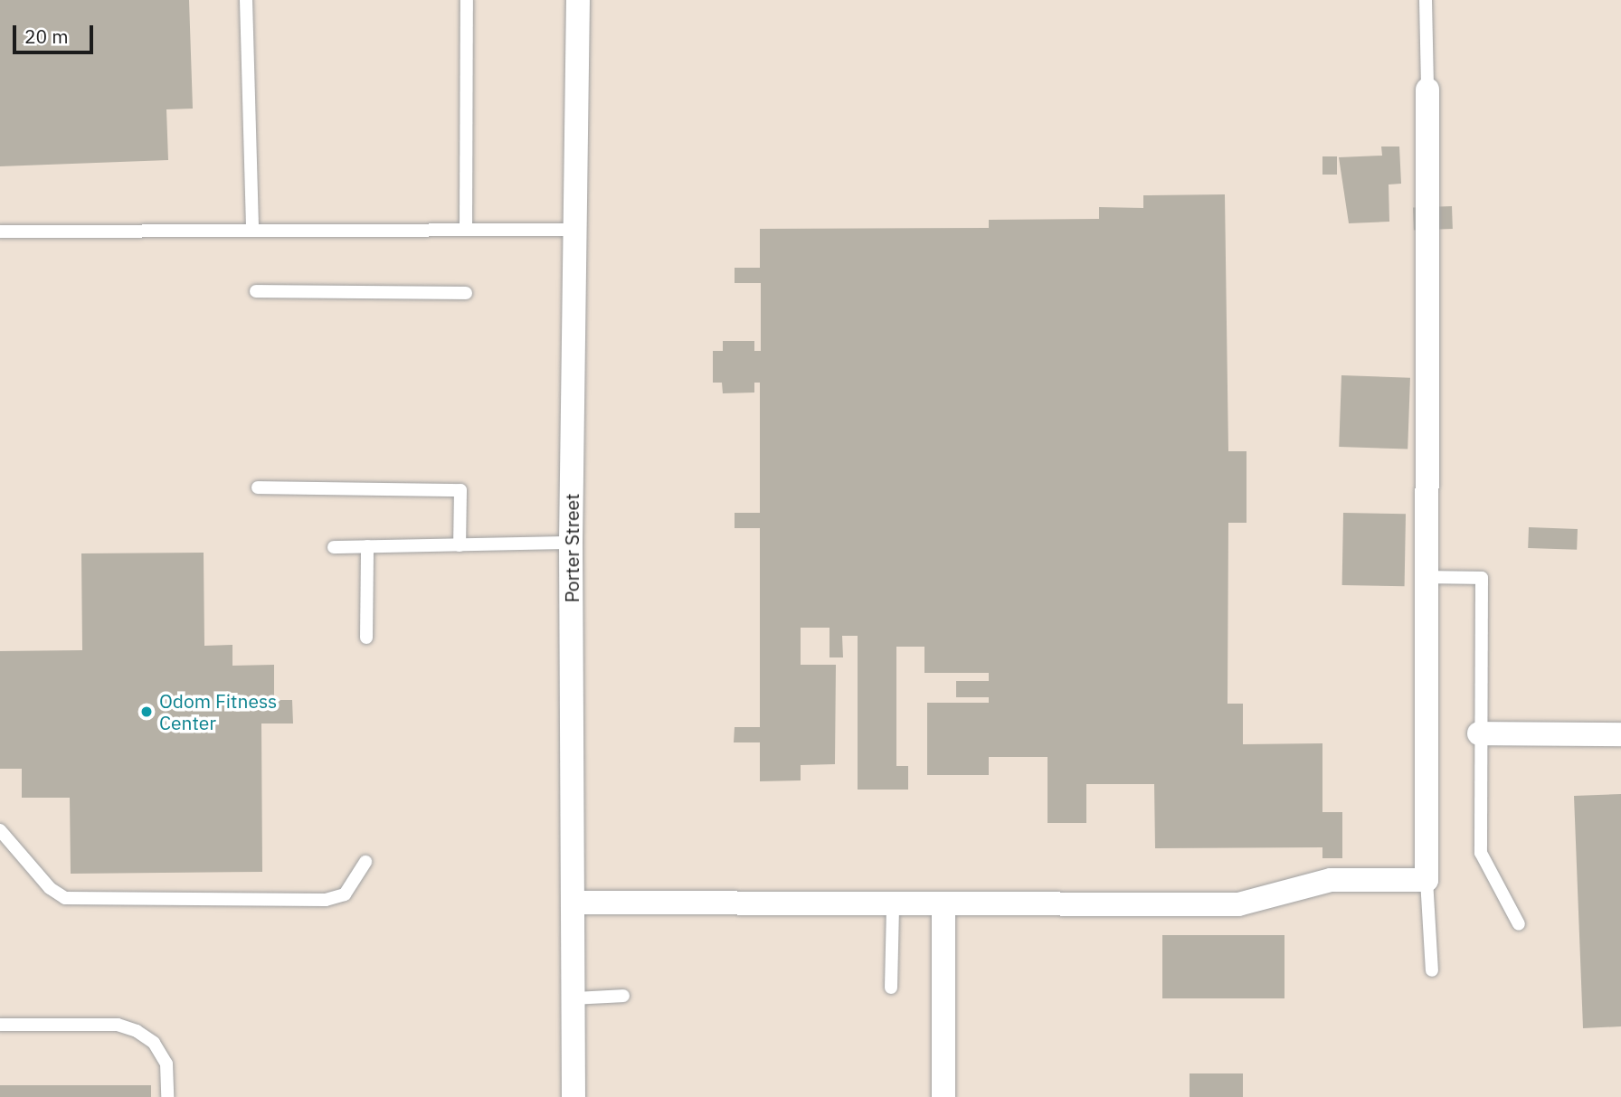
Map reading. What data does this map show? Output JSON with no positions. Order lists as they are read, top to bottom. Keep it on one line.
{"streets":{"street":["Porter Street"]},"places":["Odom Fitness Center"],"scale_bar":"20 m"}
